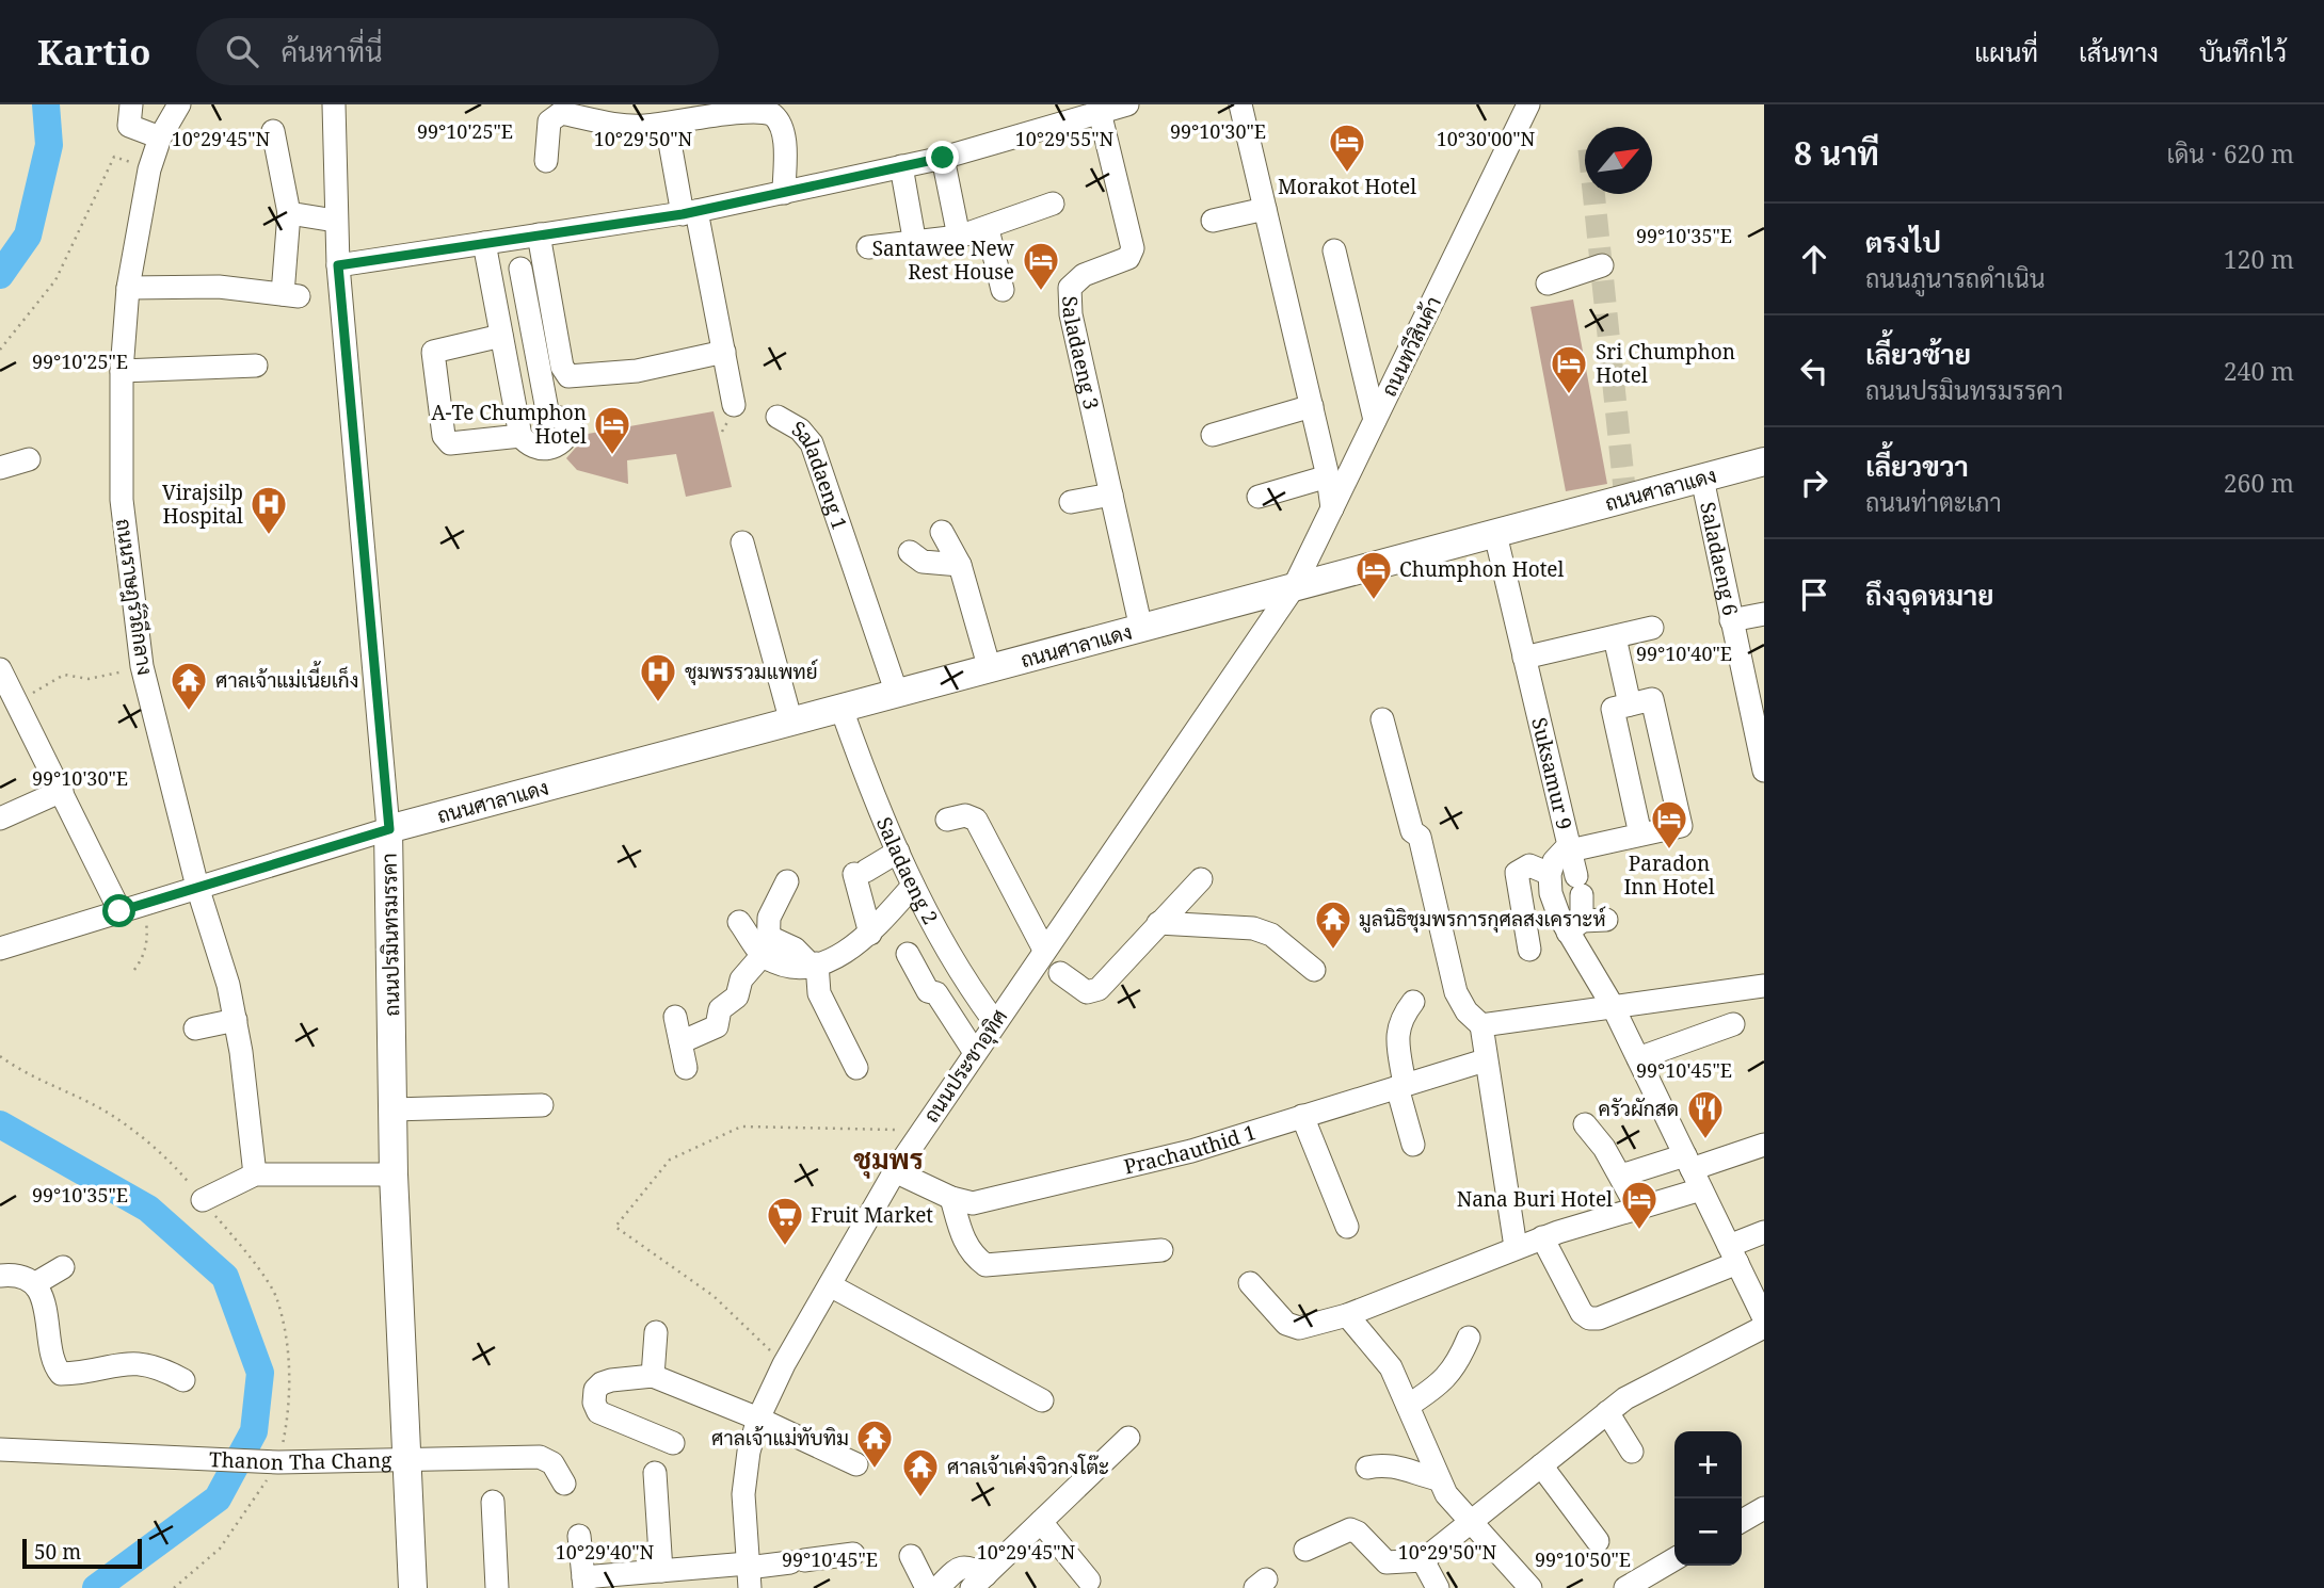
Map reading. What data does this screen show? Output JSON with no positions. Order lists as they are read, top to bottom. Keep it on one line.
{"streets":{"main road":["ถนนศาลาแดง","ถนนปรมินทรมรรคา"],"street":["ถนนทวีสินค้า","Saladaeng 3","Saladaeng 1","Saladaeng 6","ถนนราษฎร์วิถีกลาง","Suksamur 9","Saladaeng 2","ถนนประชาอุทิศ","Prachauthid 1","Thanon Tha Chang"]},"crossings":[["ถนนทวีสินค้า","ถนนศาลาแดง"],["ถนนทวีสินค้า","ถนนประชาอุทิศ"],["Saladaeng 3","ถนนศาลาแดง"],["Saladaeng 1","ถนนศาลาแดง"],["ถนนศาลาแดง","Saladaeng 6"],["ถนนศาลาแดง","Suksamur 9"],["ถนนศาลาแดง","Saladaeng 2"],["ถนนศาลาแดง","ถนนปรมินทรมรรคา"],["ถนนศาลาแดง","ถนนประชาอุทิศ"],["Saladaeng 2","ถนนประชาอุทิศ"],["ถนนปรมินทรมรรคา","Thanon Tha Chang"],["ถนนประชาอุทิศ","Prachauthid 1"]],"districts":["ชุมพร"],"places":{"hotel":["Morakot Hotel","Santawee New Rest House","Sri Chumphon Hotel","A-Te Chumphon Hotel","Chumphon Hotel","Paradon Inn Hotel","Nana Buri Hotel"],"hospital":["Virajsilp Hospital","ชุมพรรวมแพทย์"],"temple":["ศาลเจ้าแม่เนี้ยเก็ง","มูลนิธิชุมพรการกุศลสงเคราะห์","ศาลเจ้าแม่ทับทิม","ศาลเจ้าเค่งจิวกงโต๊ะ"],"restaurant":["ครัวผักสด"],"supermarket":["Fruit Market"]},"scale_bar":"50 m","north":"top right","page":{"header":"Kartio","search":"ค้นหาที่นี่","nav":["แผนที่","เส้นทาง","บันทึกไว้"],"heading":["8 นาที","เดิน · 620 m"],"list":[["ตรงไป","ถนนภูนารถดำเนิน","120 m"],["เลี้ยวซ้าย","ถนนปรมินทรมรรคา","240 m"],["เลี้ยวขวา","ถนนท่าตะเภา","260 m"],"ถึงจุดหมาย"],"map_buttons":["+","−"],"scale":"50 m"},"coordinates":["99°10'25\"E","99°10'30\"E","10°29'45\"N","10°29'50\"N","10°29'55\"N","10°30'00\"N","99°10'35\"E","99°10'40\"E","99°10'45\"E","10°29'40\"N","99°10'50\"E"]}
